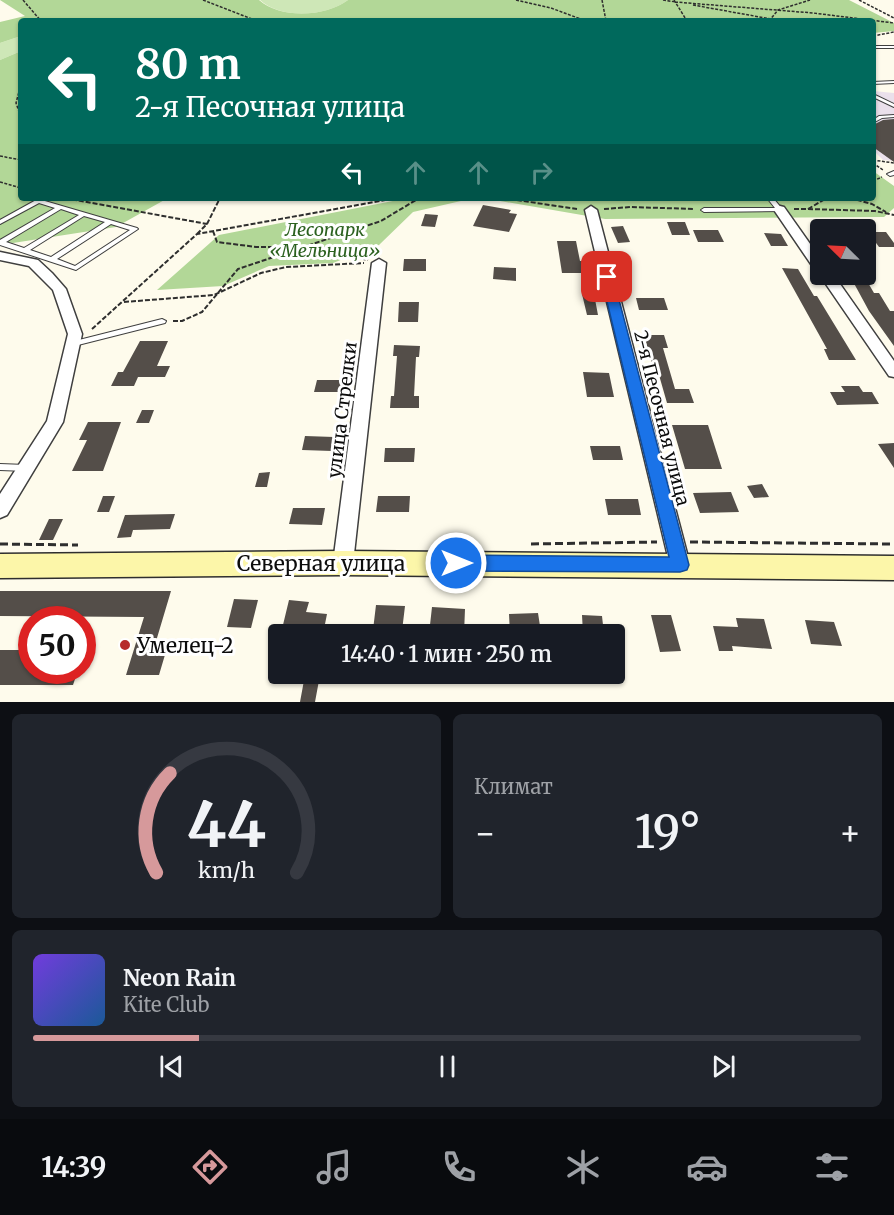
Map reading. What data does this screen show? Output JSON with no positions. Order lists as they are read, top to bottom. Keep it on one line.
{"streets":{"main road":["Северная улица"],"street":["улица Стрелки","2-я Песочная улица"]},"crossings":[["улица Стрелки","Северная улица"],["2-я Песочная улица","Северная улица"]],"parks":["Лесопарк «Мельница»"],"places":["Умелец-2"],"north":"top left","page":{"turn":["80 m","2-я Песочная улица"],"limit":"50","trip":"14:40 · 1 мин · 250 m","tile":"Климат","heat":["−","19°","+"],"song":["Neon Rain","Kite Club"],"tabs":"14:39","gauge":["44","km/h"]}}
